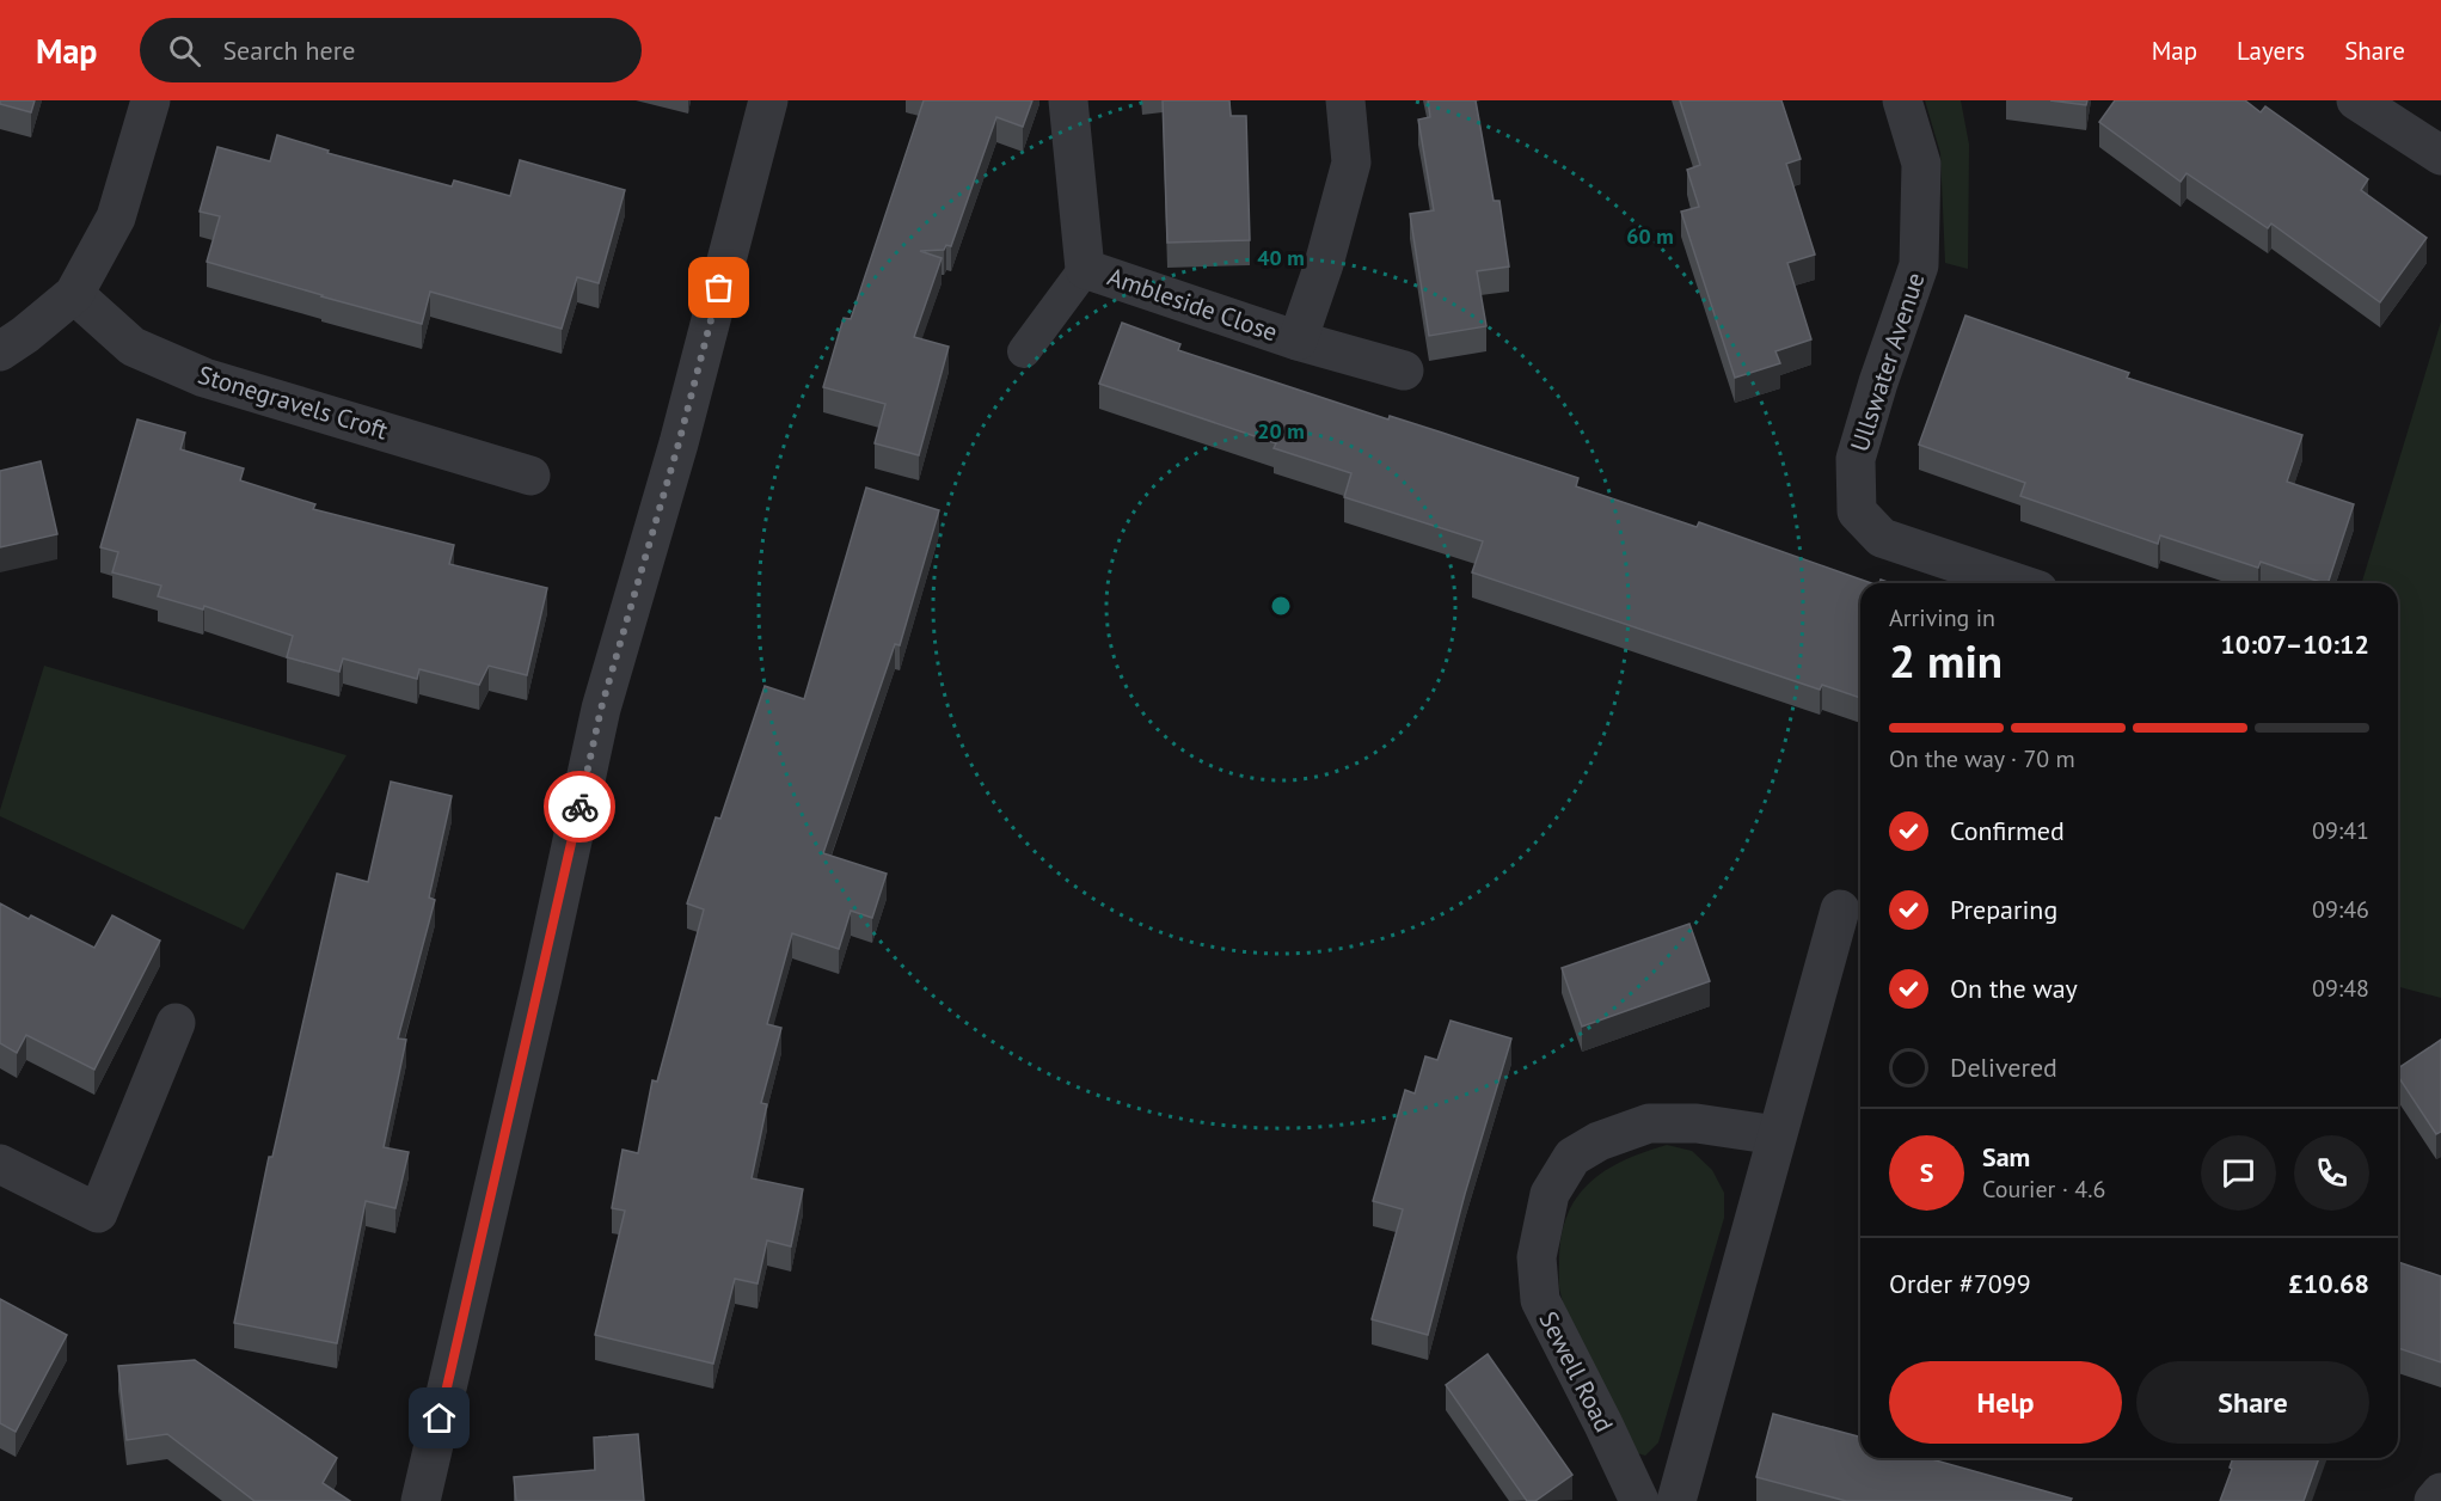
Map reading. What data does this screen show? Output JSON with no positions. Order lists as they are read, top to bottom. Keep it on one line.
{"streets":{"street":["Ambleside Close","Ullswater Avenue","Stonegravels Croft","Sewell Road"]},"page":{"header":"Map","search":"Search here","nav":["Map","Layers","Share"],"heading":["2 min","Arriving in","10:07–10:12"],"panel":["Sam","Courier · 4.6","Order #7099","£10.68"],"bar":"On the way · 70 m","list":[["Confirmed","09:41"],["Preparing","09:46"],["On the way","09:48"],"Delivered"],"round":"S","buttons":["Help","Share"]},"rings":["60 m","40 m","20 m"]}
